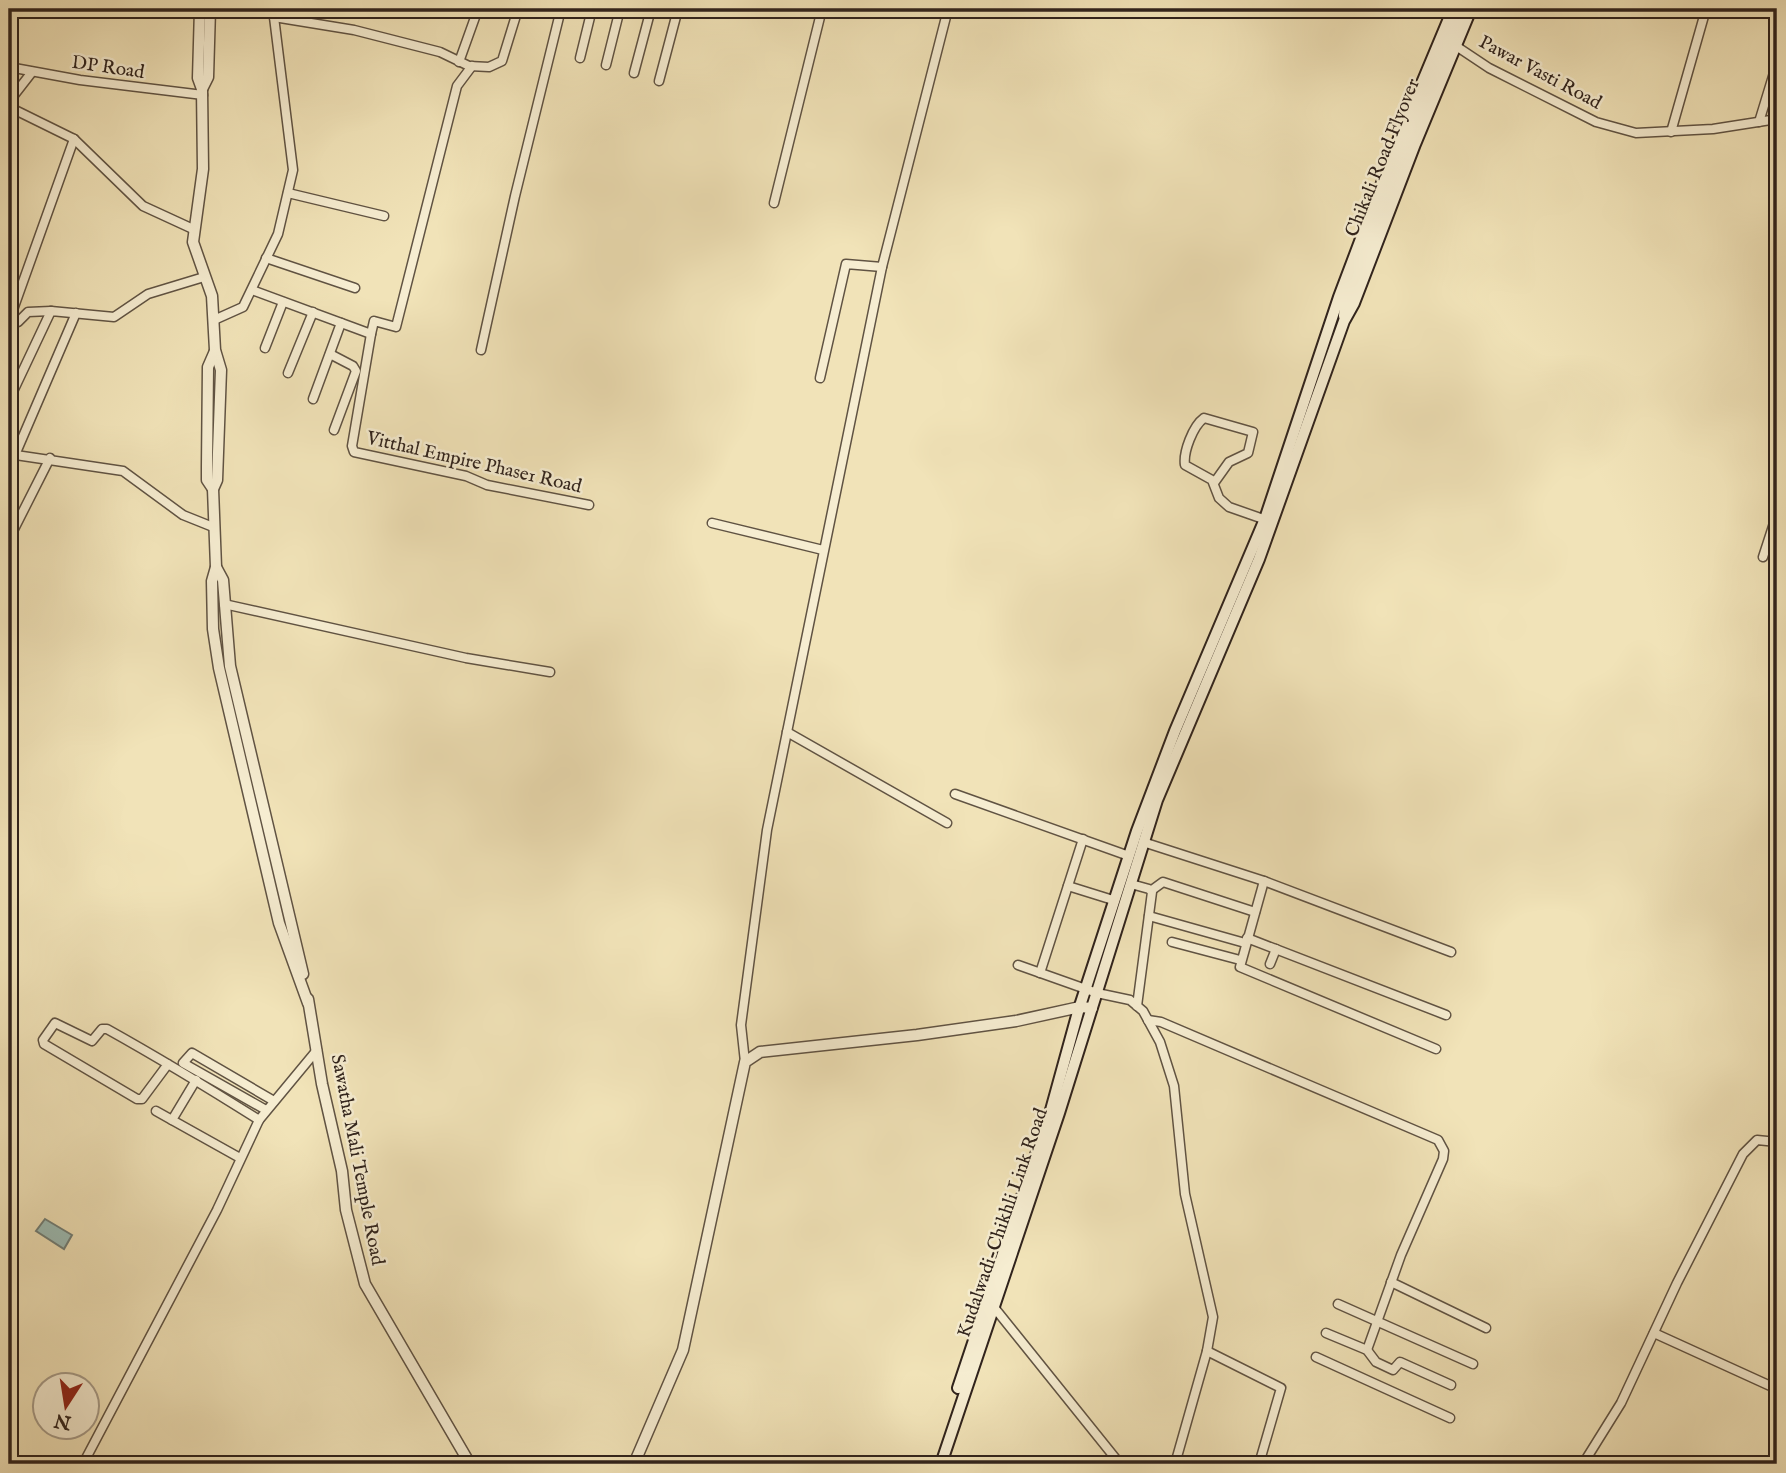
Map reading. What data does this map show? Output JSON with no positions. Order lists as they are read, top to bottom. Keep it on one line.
{"streets":{"main road":["Chikali Road Flyover","Kudalwadi-Chikhli Link Road"],"street":["DP Road","Pawar Vasti Road","Vitthal Empire Phase1 Road","Sawatha Mali Temple Road"]},"crossings":[["DP Road","Sawatha Mali Temple Road"]],"north":"bottom"}
